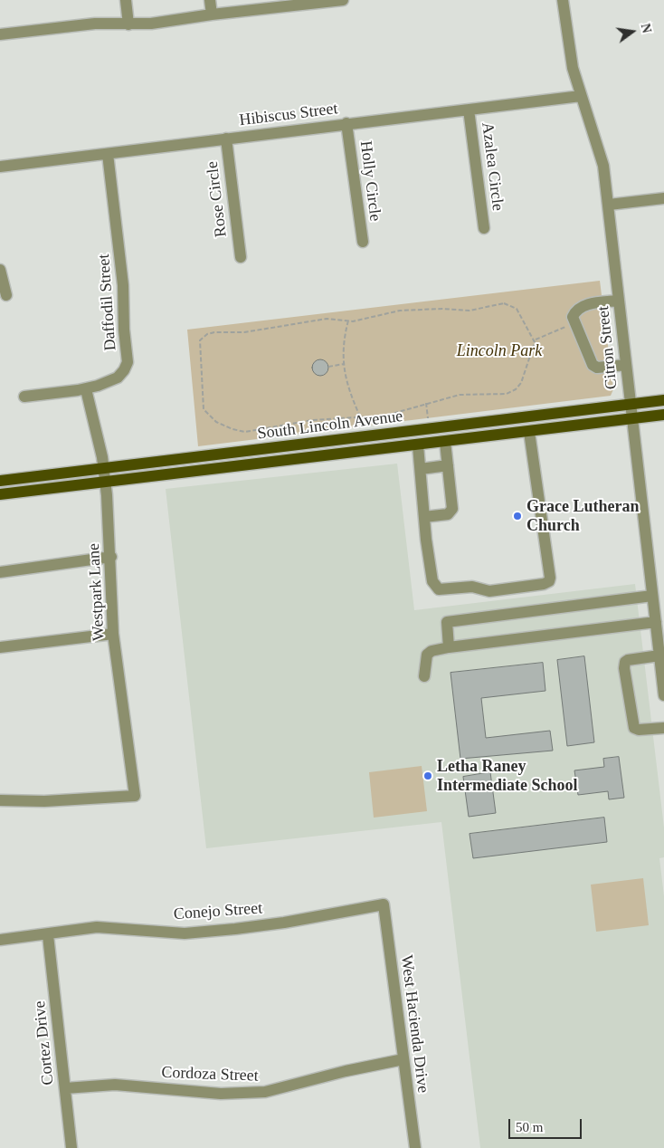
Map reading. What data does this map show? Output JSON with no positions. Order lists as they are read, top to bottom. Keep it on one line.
{"streets":{"main road":["South Lincoln Avenue"],"street":["Hibiscus Street","Azalea Circle","Holly Circle","Rose Circle","Daffodil Street","Citron Street","Westpark Lane","Conejo Street","West Hacienda Drive","Cortez Drive","Cordoza Street"]},"crossings":[["Hibiscus Street","Azalea Circle"],["Hibiscus Street","Holly Circle"],["Hibiscus Street","Rose Circle"],["Hibiscus Street","Daffodil Street"],["Hibiscus Street","Citron Street"],["Daffodil Street","Westpark Lane"],["Citron Street","South Lincoln Avenue"],["South Lincoln Avenue","Westpark Lane"],["Conejo Street","West Hacienda Drive"],["Conejo Street","Cortez Drive"],["West Hacienda Drive","Cordoza Street"],["Cortez Drive","Cordoza Street"]],"parks":["Lincoln Park"],"places":["Grace Lutheran Church","Letha Raney Intermediate School"],"scale_bar":"50 m","north":"right"}
